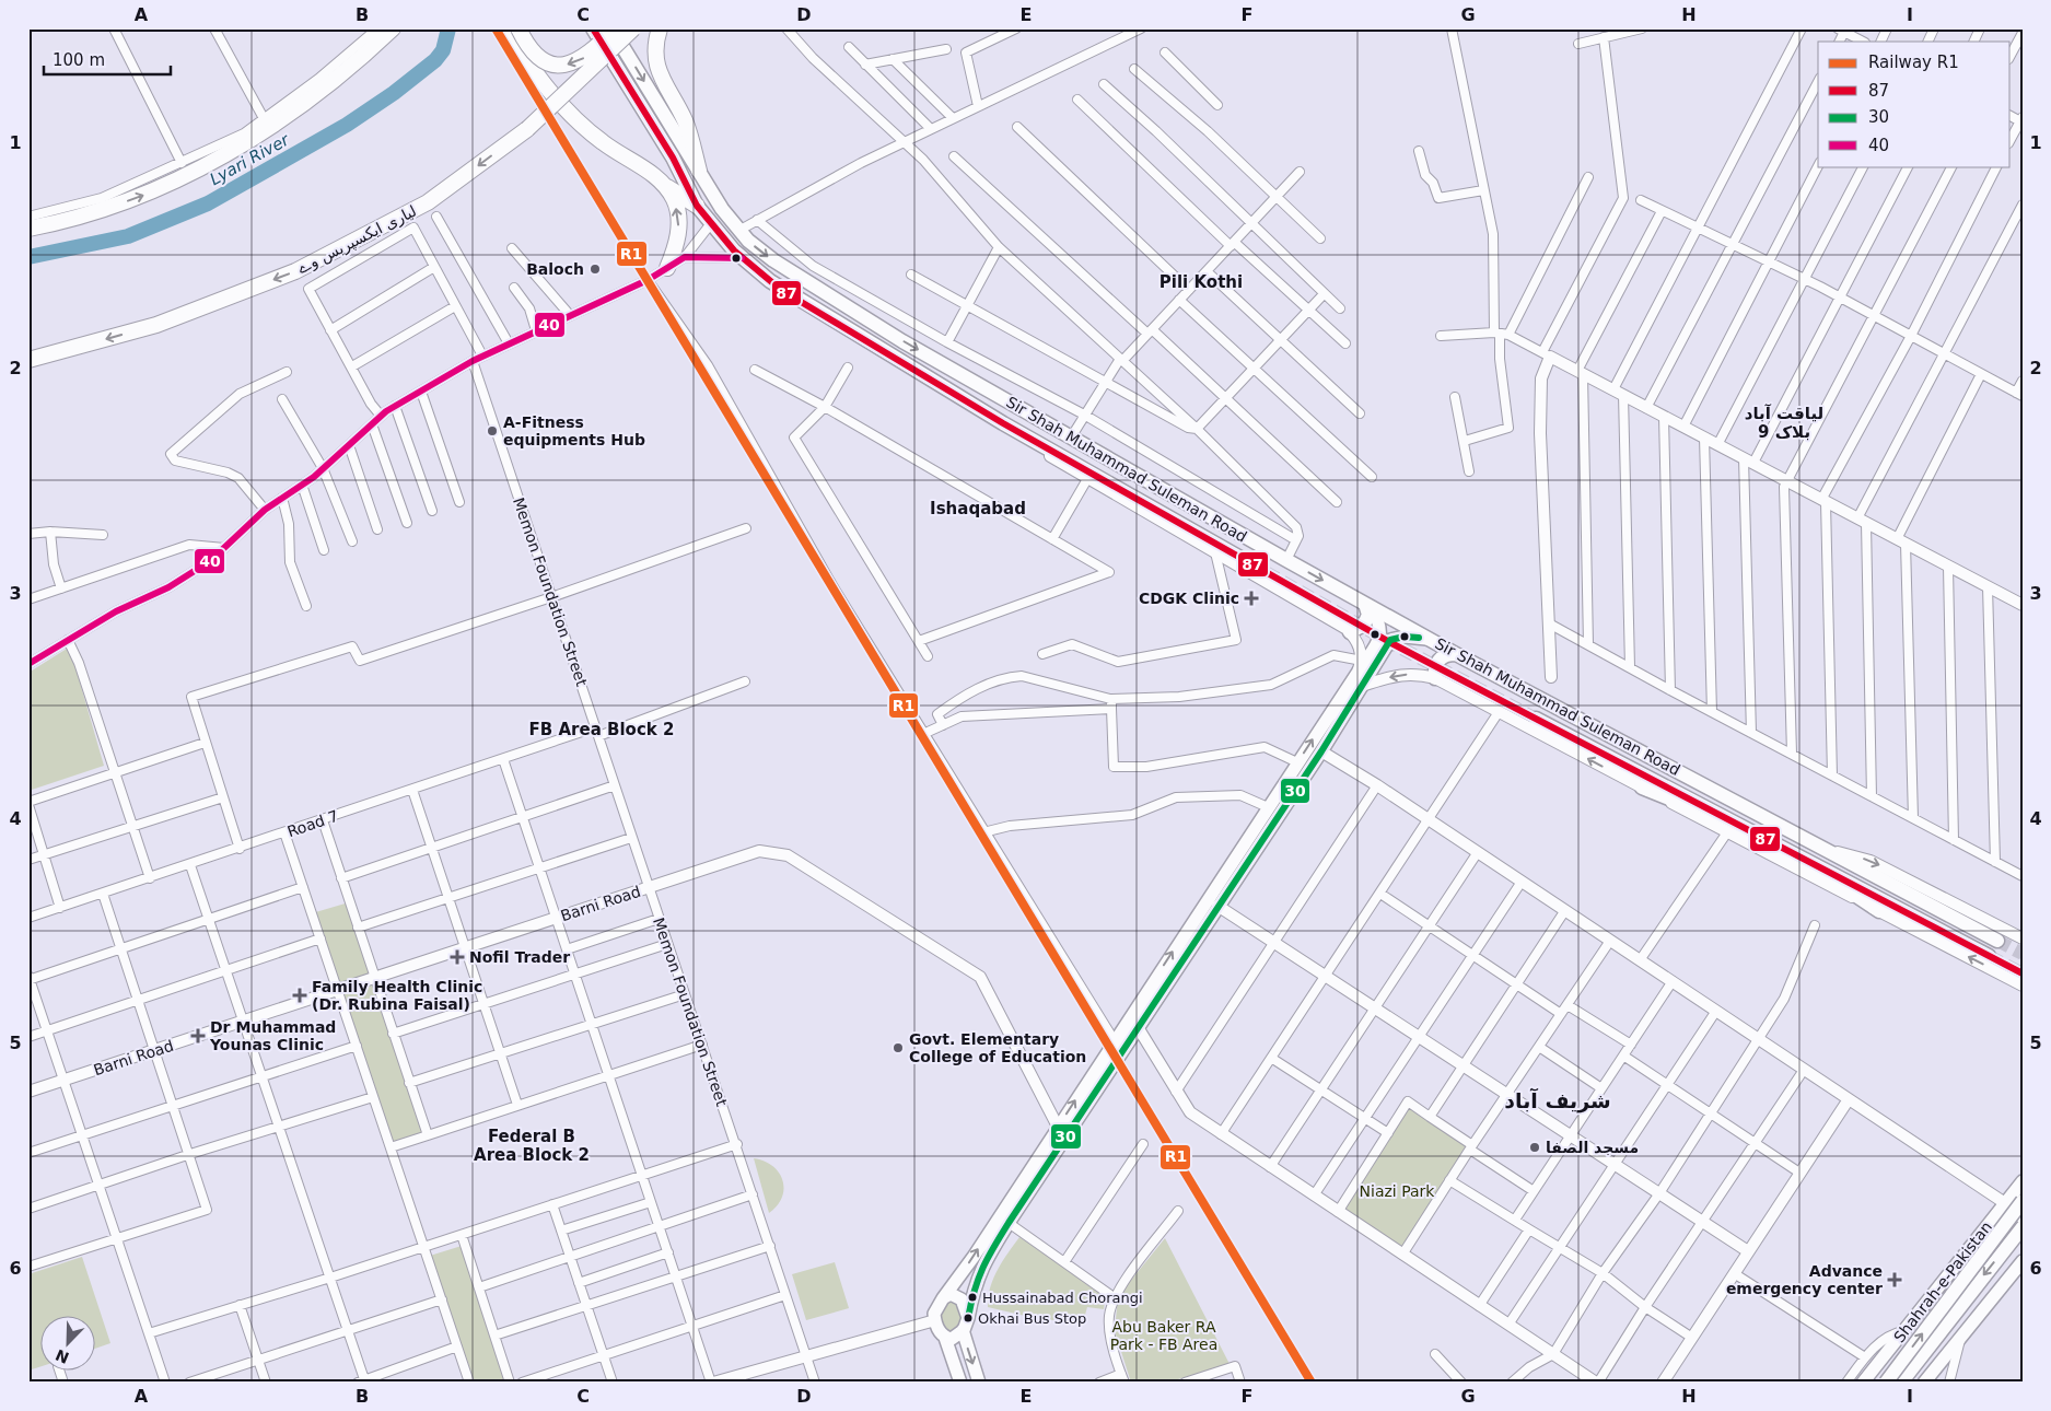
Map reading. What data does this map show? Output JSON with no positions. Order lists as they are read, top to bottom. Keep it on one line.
{"streets":{"highway":["لیاری ایکسپریس وے","Sir Shah Muhammad Suleman Road"],"main road":["Shahrah-e-Pakistan"],"street":["Memon Foundation Street","Road 7","Barni Road"]},"crossings":[["Memon Foundation Street","Road 7"],["Memon Foundation Street","Barni Road"]],"one_way":["لیاری ایکسپریس وے"],"districts":["Pili Kothi","لیاقت آباد بلاک 9","Ishaqabad","FB Area Block 2","شريف آباد","Federal B Area Block 2"],"water":["Lyari River"],"parks":["Niazi Park","Abu Baker RA Park - FB Area"],"places":{"other":["Baloch","A-Fitness equipments Hub","Govt. Elementary College of Education","مسجد الصفا","Hussainabad Chorangi","Okhai Bus Stop"],"health":["CDGK Clinic","Nofil Trader","Family Health Clinic (Dr. Rubina Faisal)","Dr Muhammad Younas Clinic","Advance emergency center"]},"lines":["rail line R1","transit line 87","transit line 40","transit line 30"],"legend":["Railway R1","87","30","40"],"scale_bar":"100 m","north":"bottom left","grid":{"columns":["A","B","C","D","E","F","G","H","I"],"rows":["1","2","3","4","5","6"]}}
